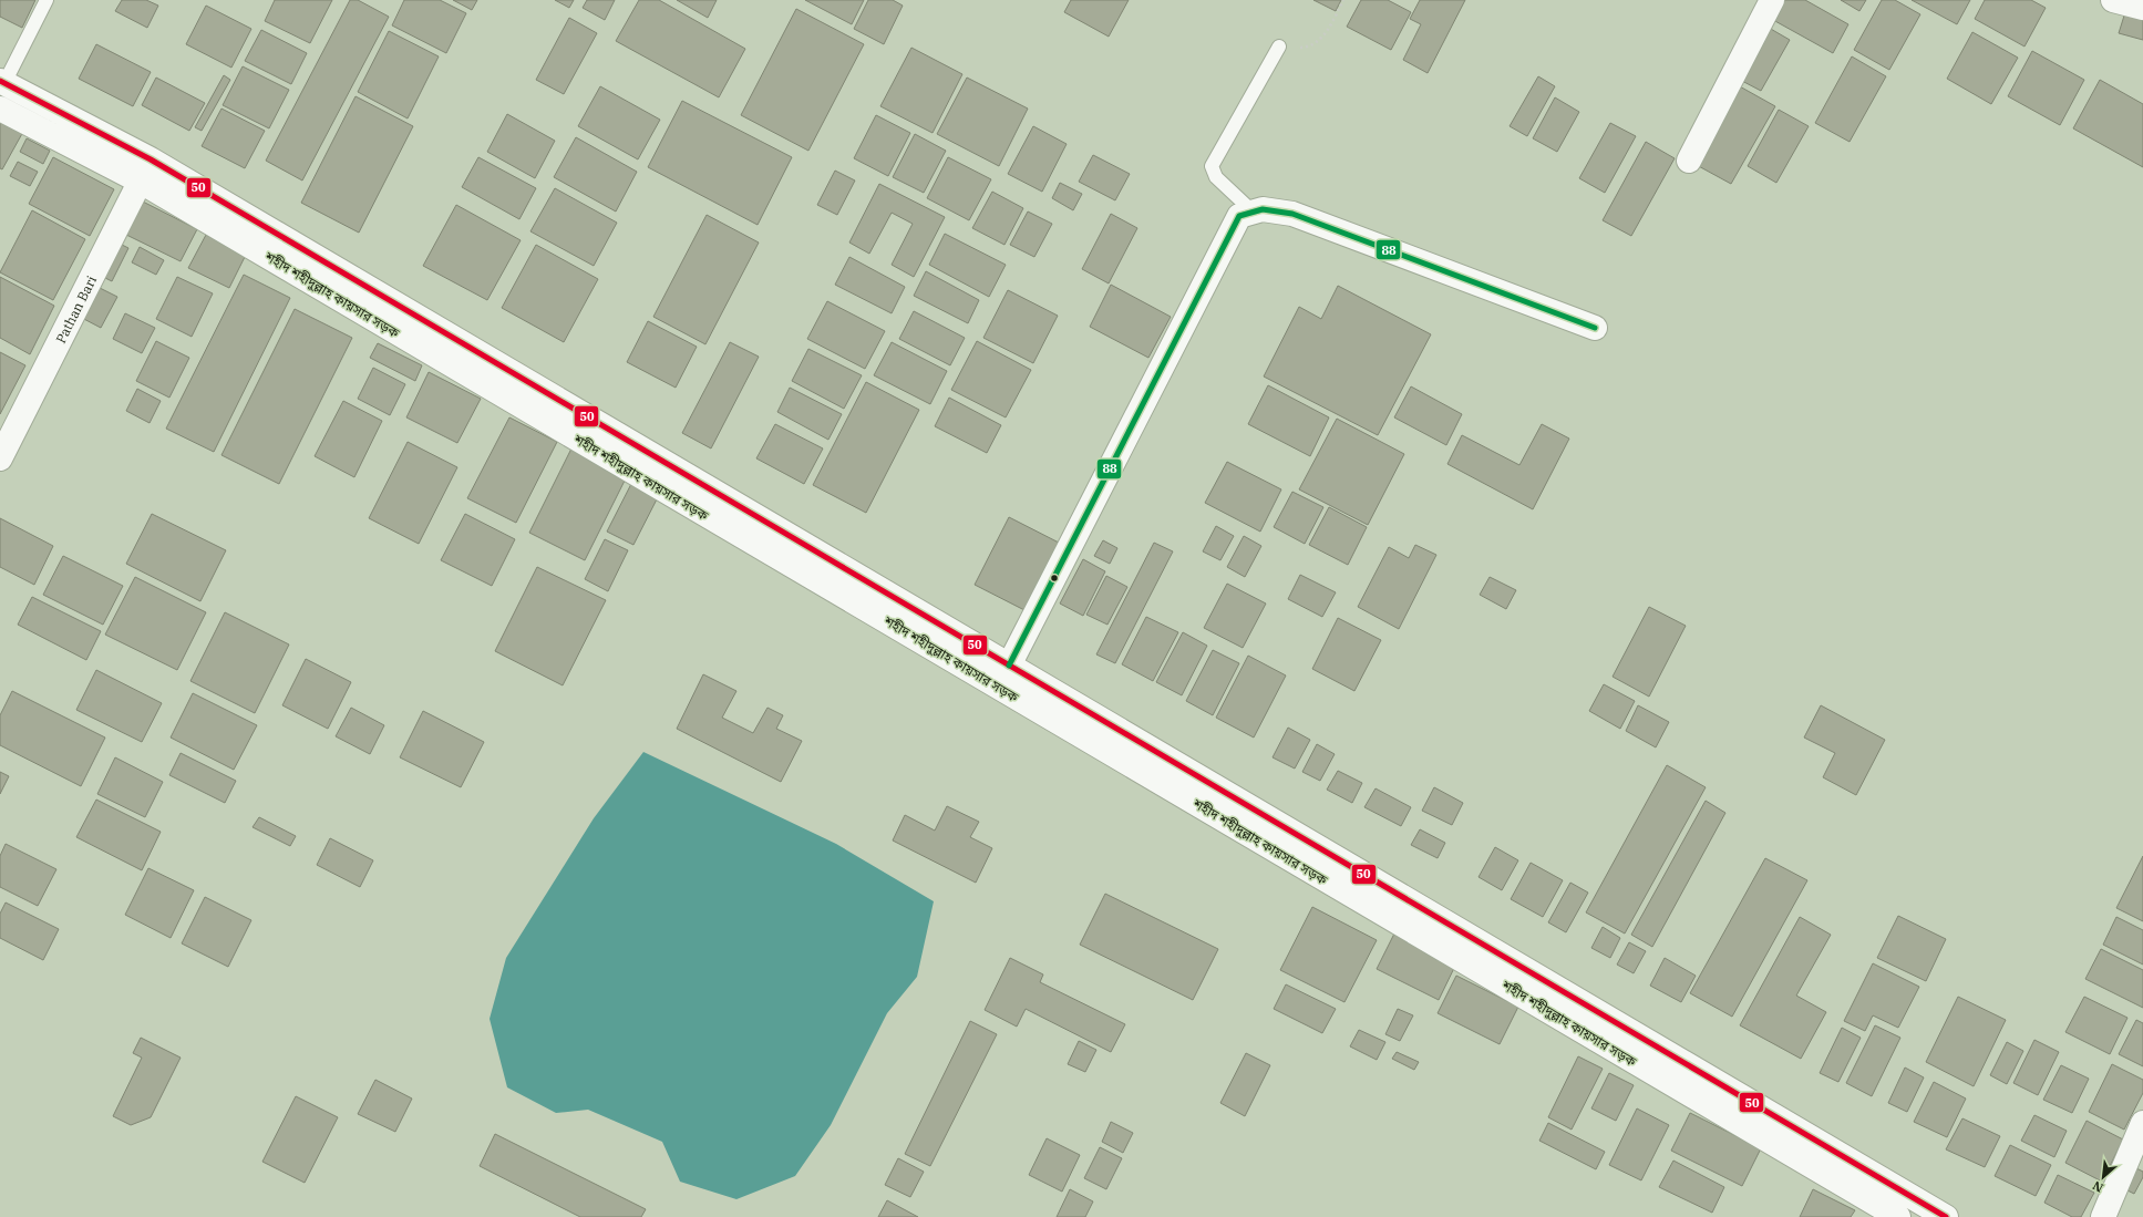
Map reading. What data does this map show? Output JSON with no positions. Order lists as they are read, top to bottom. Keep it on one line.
{"streets":{"main road":["শহীদ শহীদুল্লাহ কায়সার সড়ক","Pathan Bari"]},"crossings":[["শহীদ শহীদুল্লাহ কায়সার সড়ক","Pathan Bari"]],"lines":["transit line 50","transit line 88"],"north":"bottom left"}
